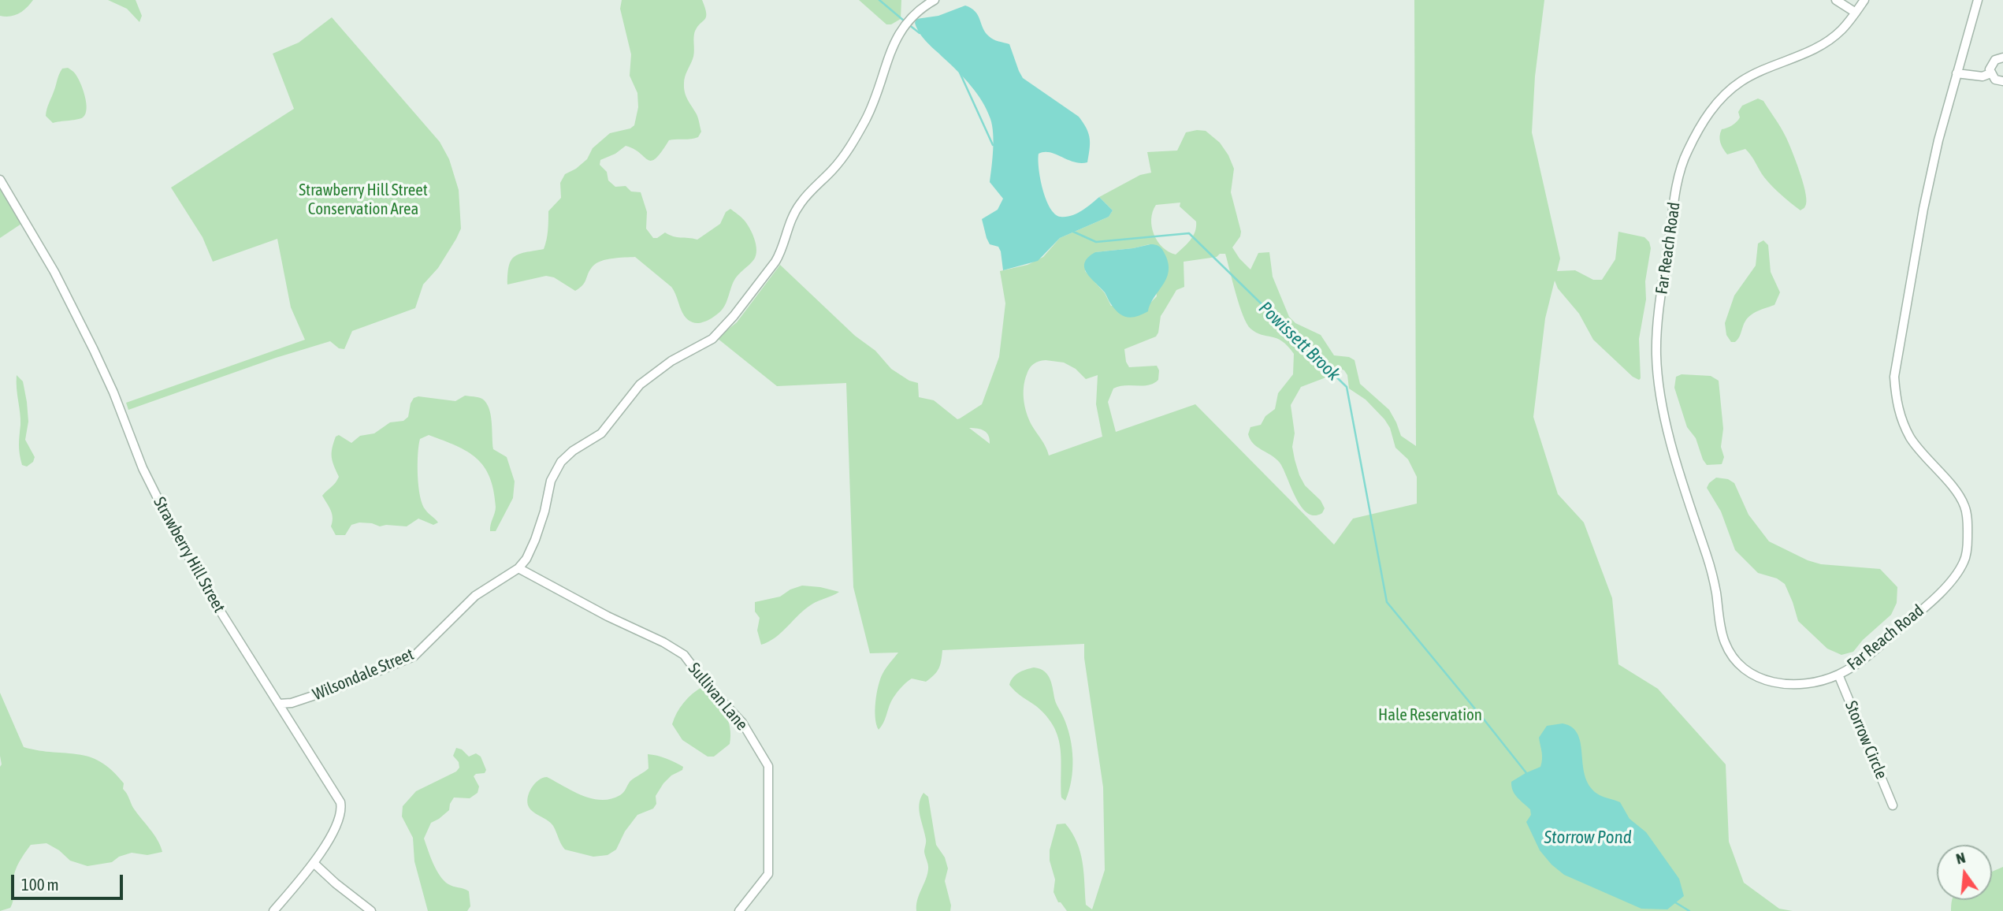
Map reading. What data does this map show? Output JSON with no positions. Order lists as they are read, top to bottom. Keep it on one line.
{"streets":{"street":["Far Reach Road","Strawberry Hill Street","Wilsondale Street","Sullivan Lane","Storrow Circle"]},"crossings":[["Far Reach Road","Storrow Circle"],["Strawberry Hill Street","Wilsondale Street"],["Wilsondale Street","Sullivan Lane"]],"water":["Powissett Brook","Storrow Pond"],"parks":["Strawberry Hill Street Conservation Area","Hale Reservation"],"scale_bar":"100 m","north":"top"}
